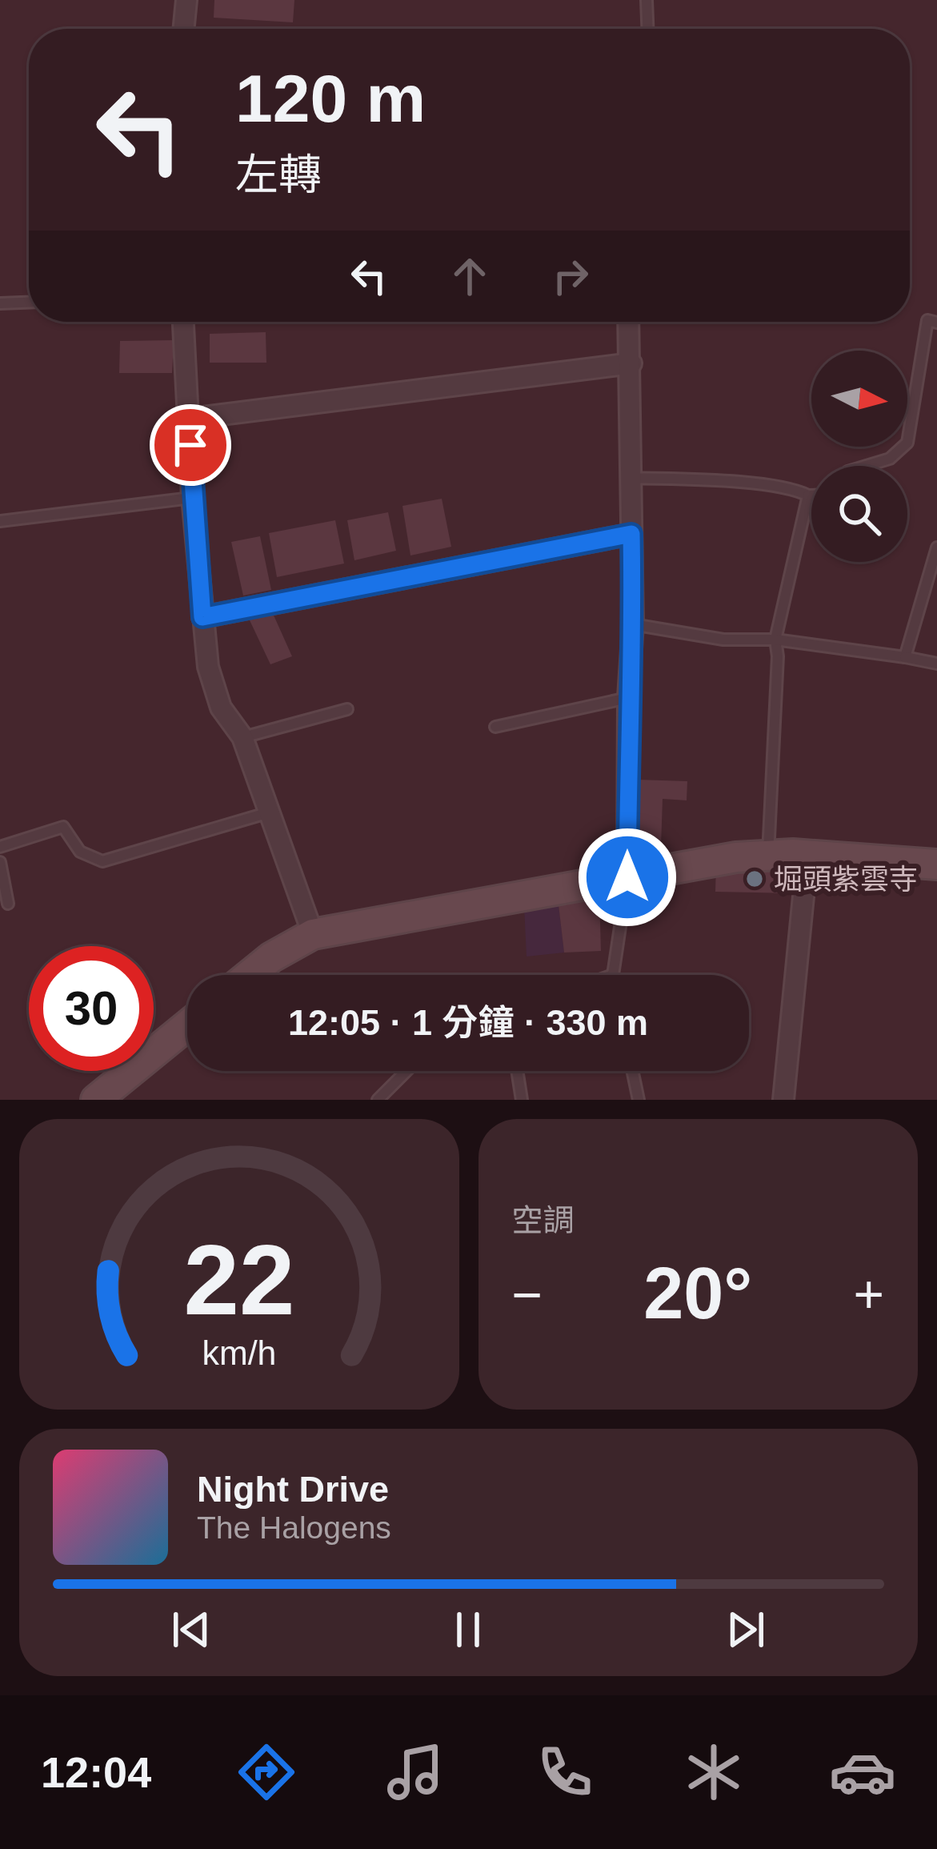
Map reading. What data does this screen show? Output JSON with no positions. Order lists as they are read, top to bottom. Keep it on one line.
{"places":["堀頭紫雲寺"],"north":"right","page":{"turn":["120 m","左轉"],"limit":"30","trip":"12:05 · 1 分鐘 · 330 m","tile":"空調","heat":["−","20°","+"],"song":["Night Drive","The Halogens"],"tabs":"12:04","gauge":["22","km/h"]}}
